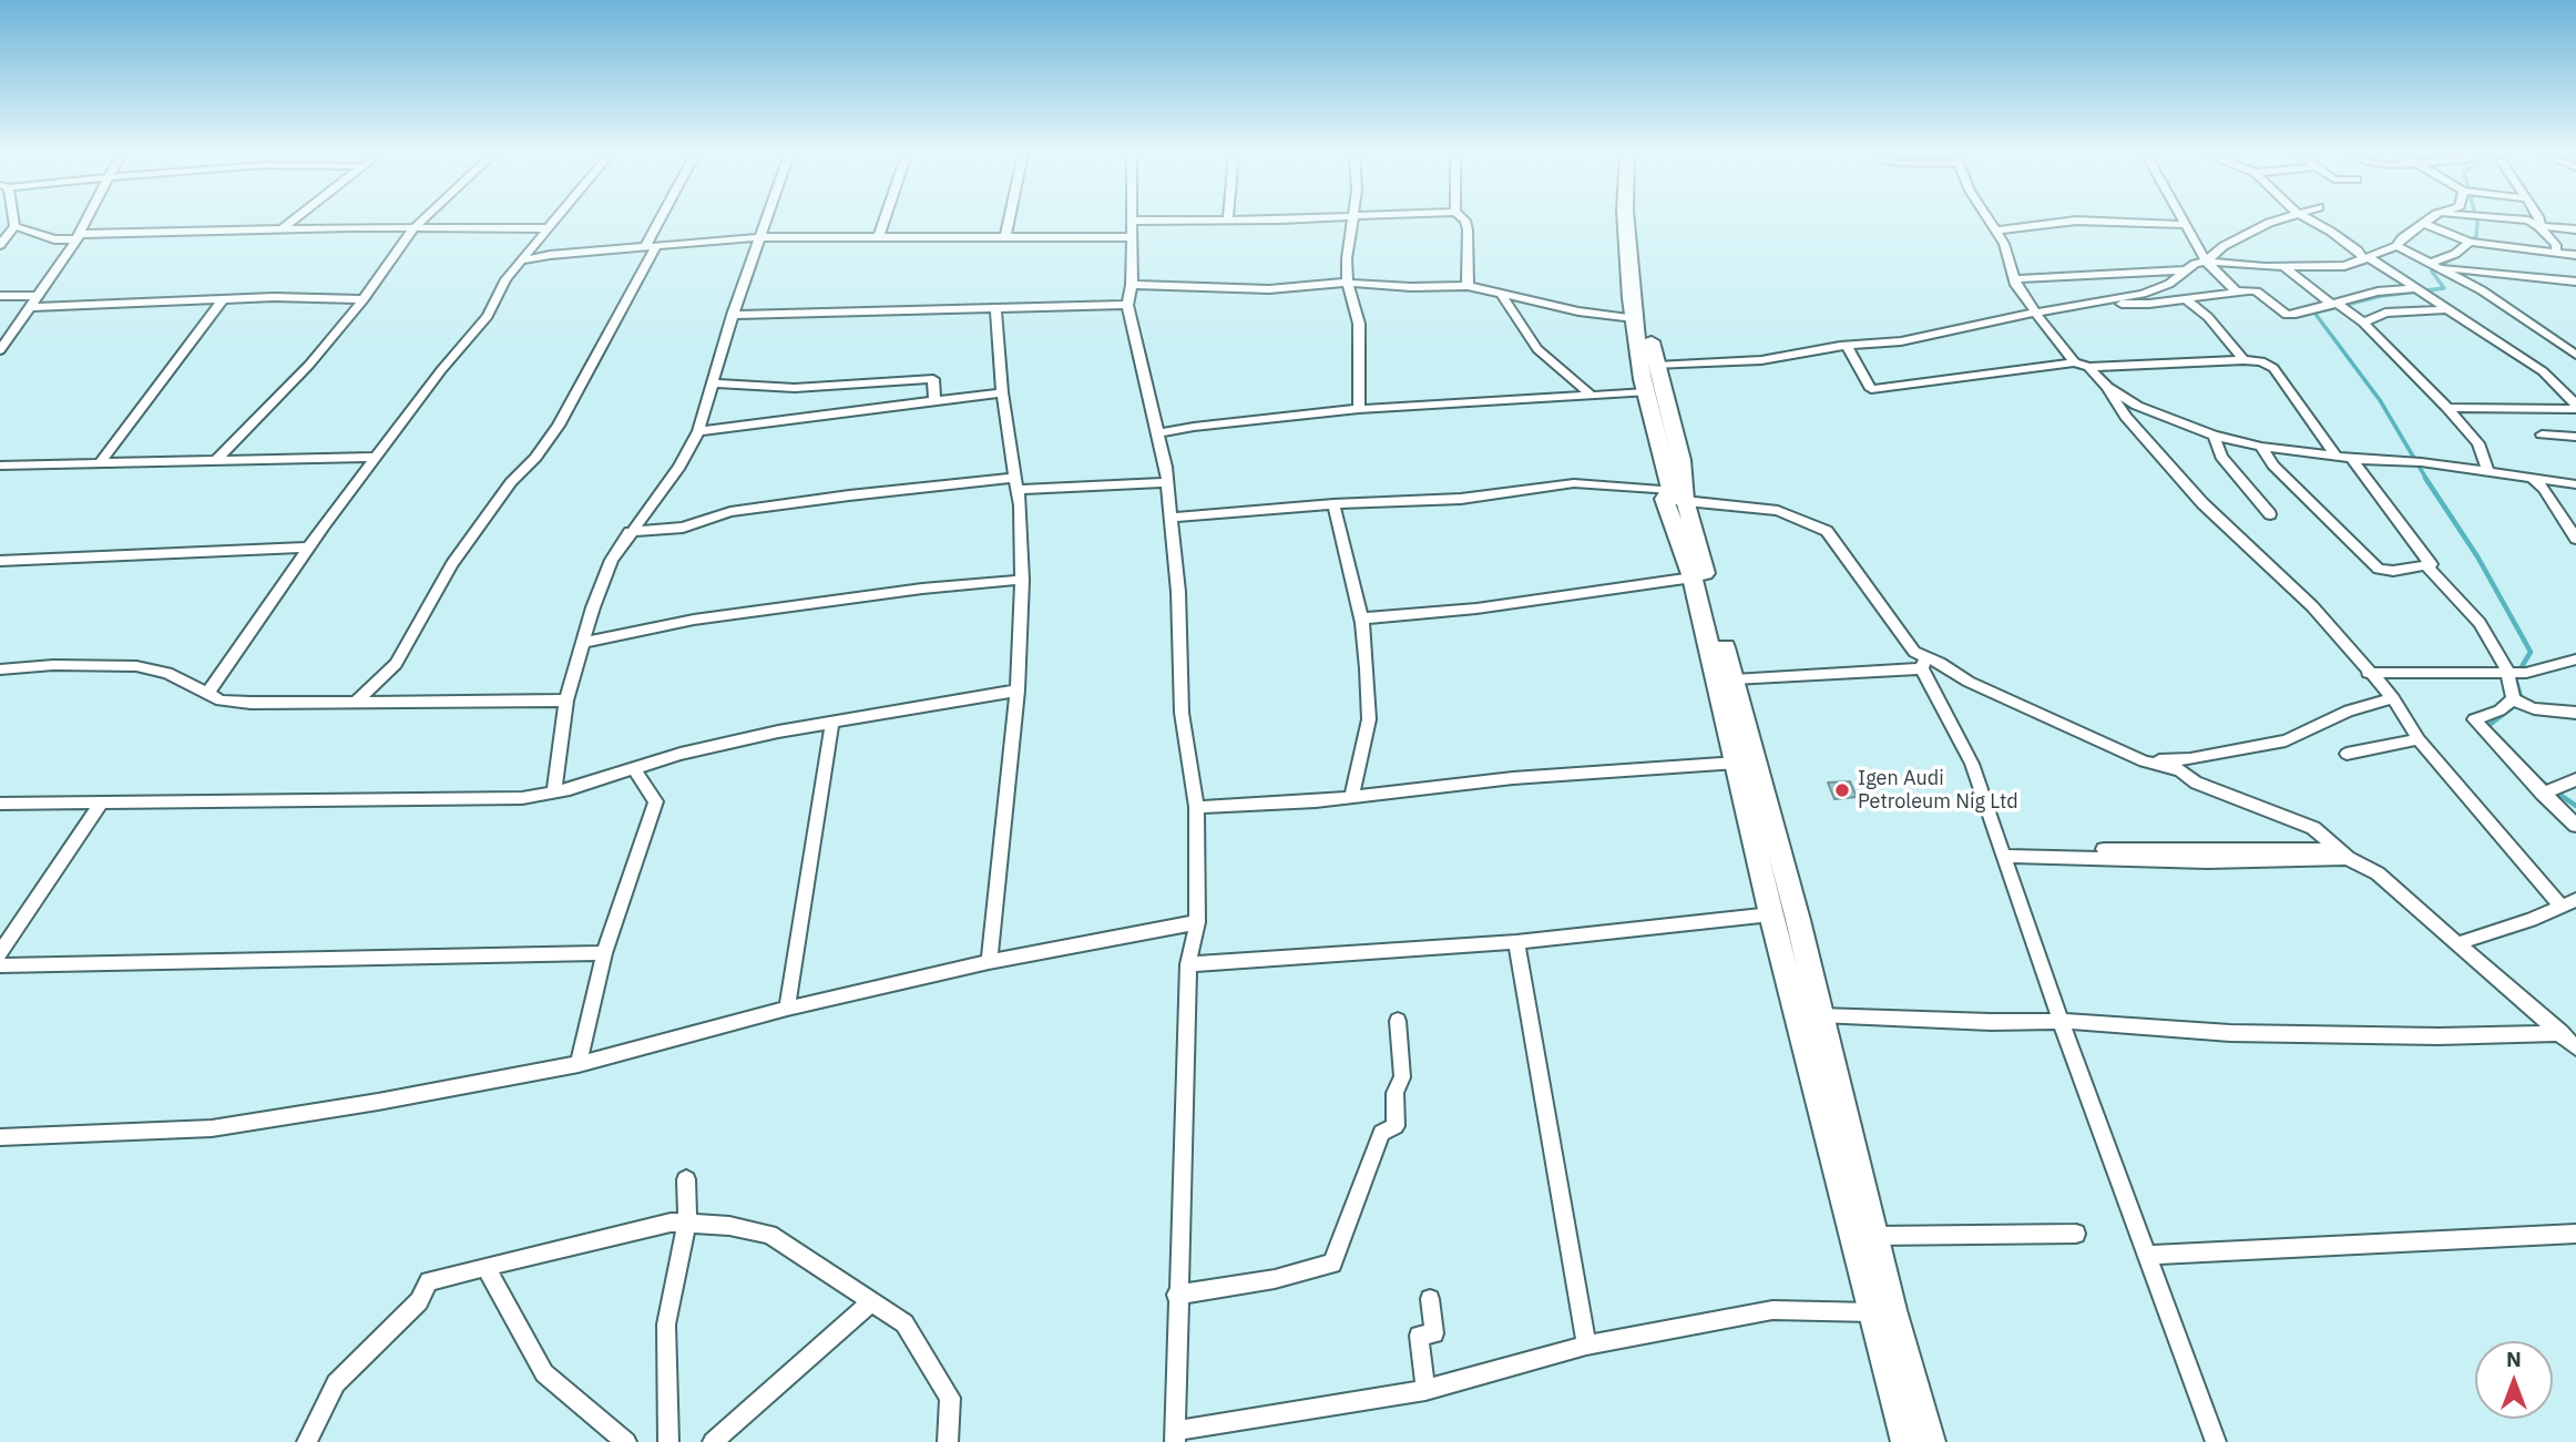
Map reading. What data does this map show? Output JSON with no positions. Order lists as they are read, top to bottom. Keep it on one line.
{"places":["Igen Audi Petroleum Nig Ltd"],"north":"top"}
